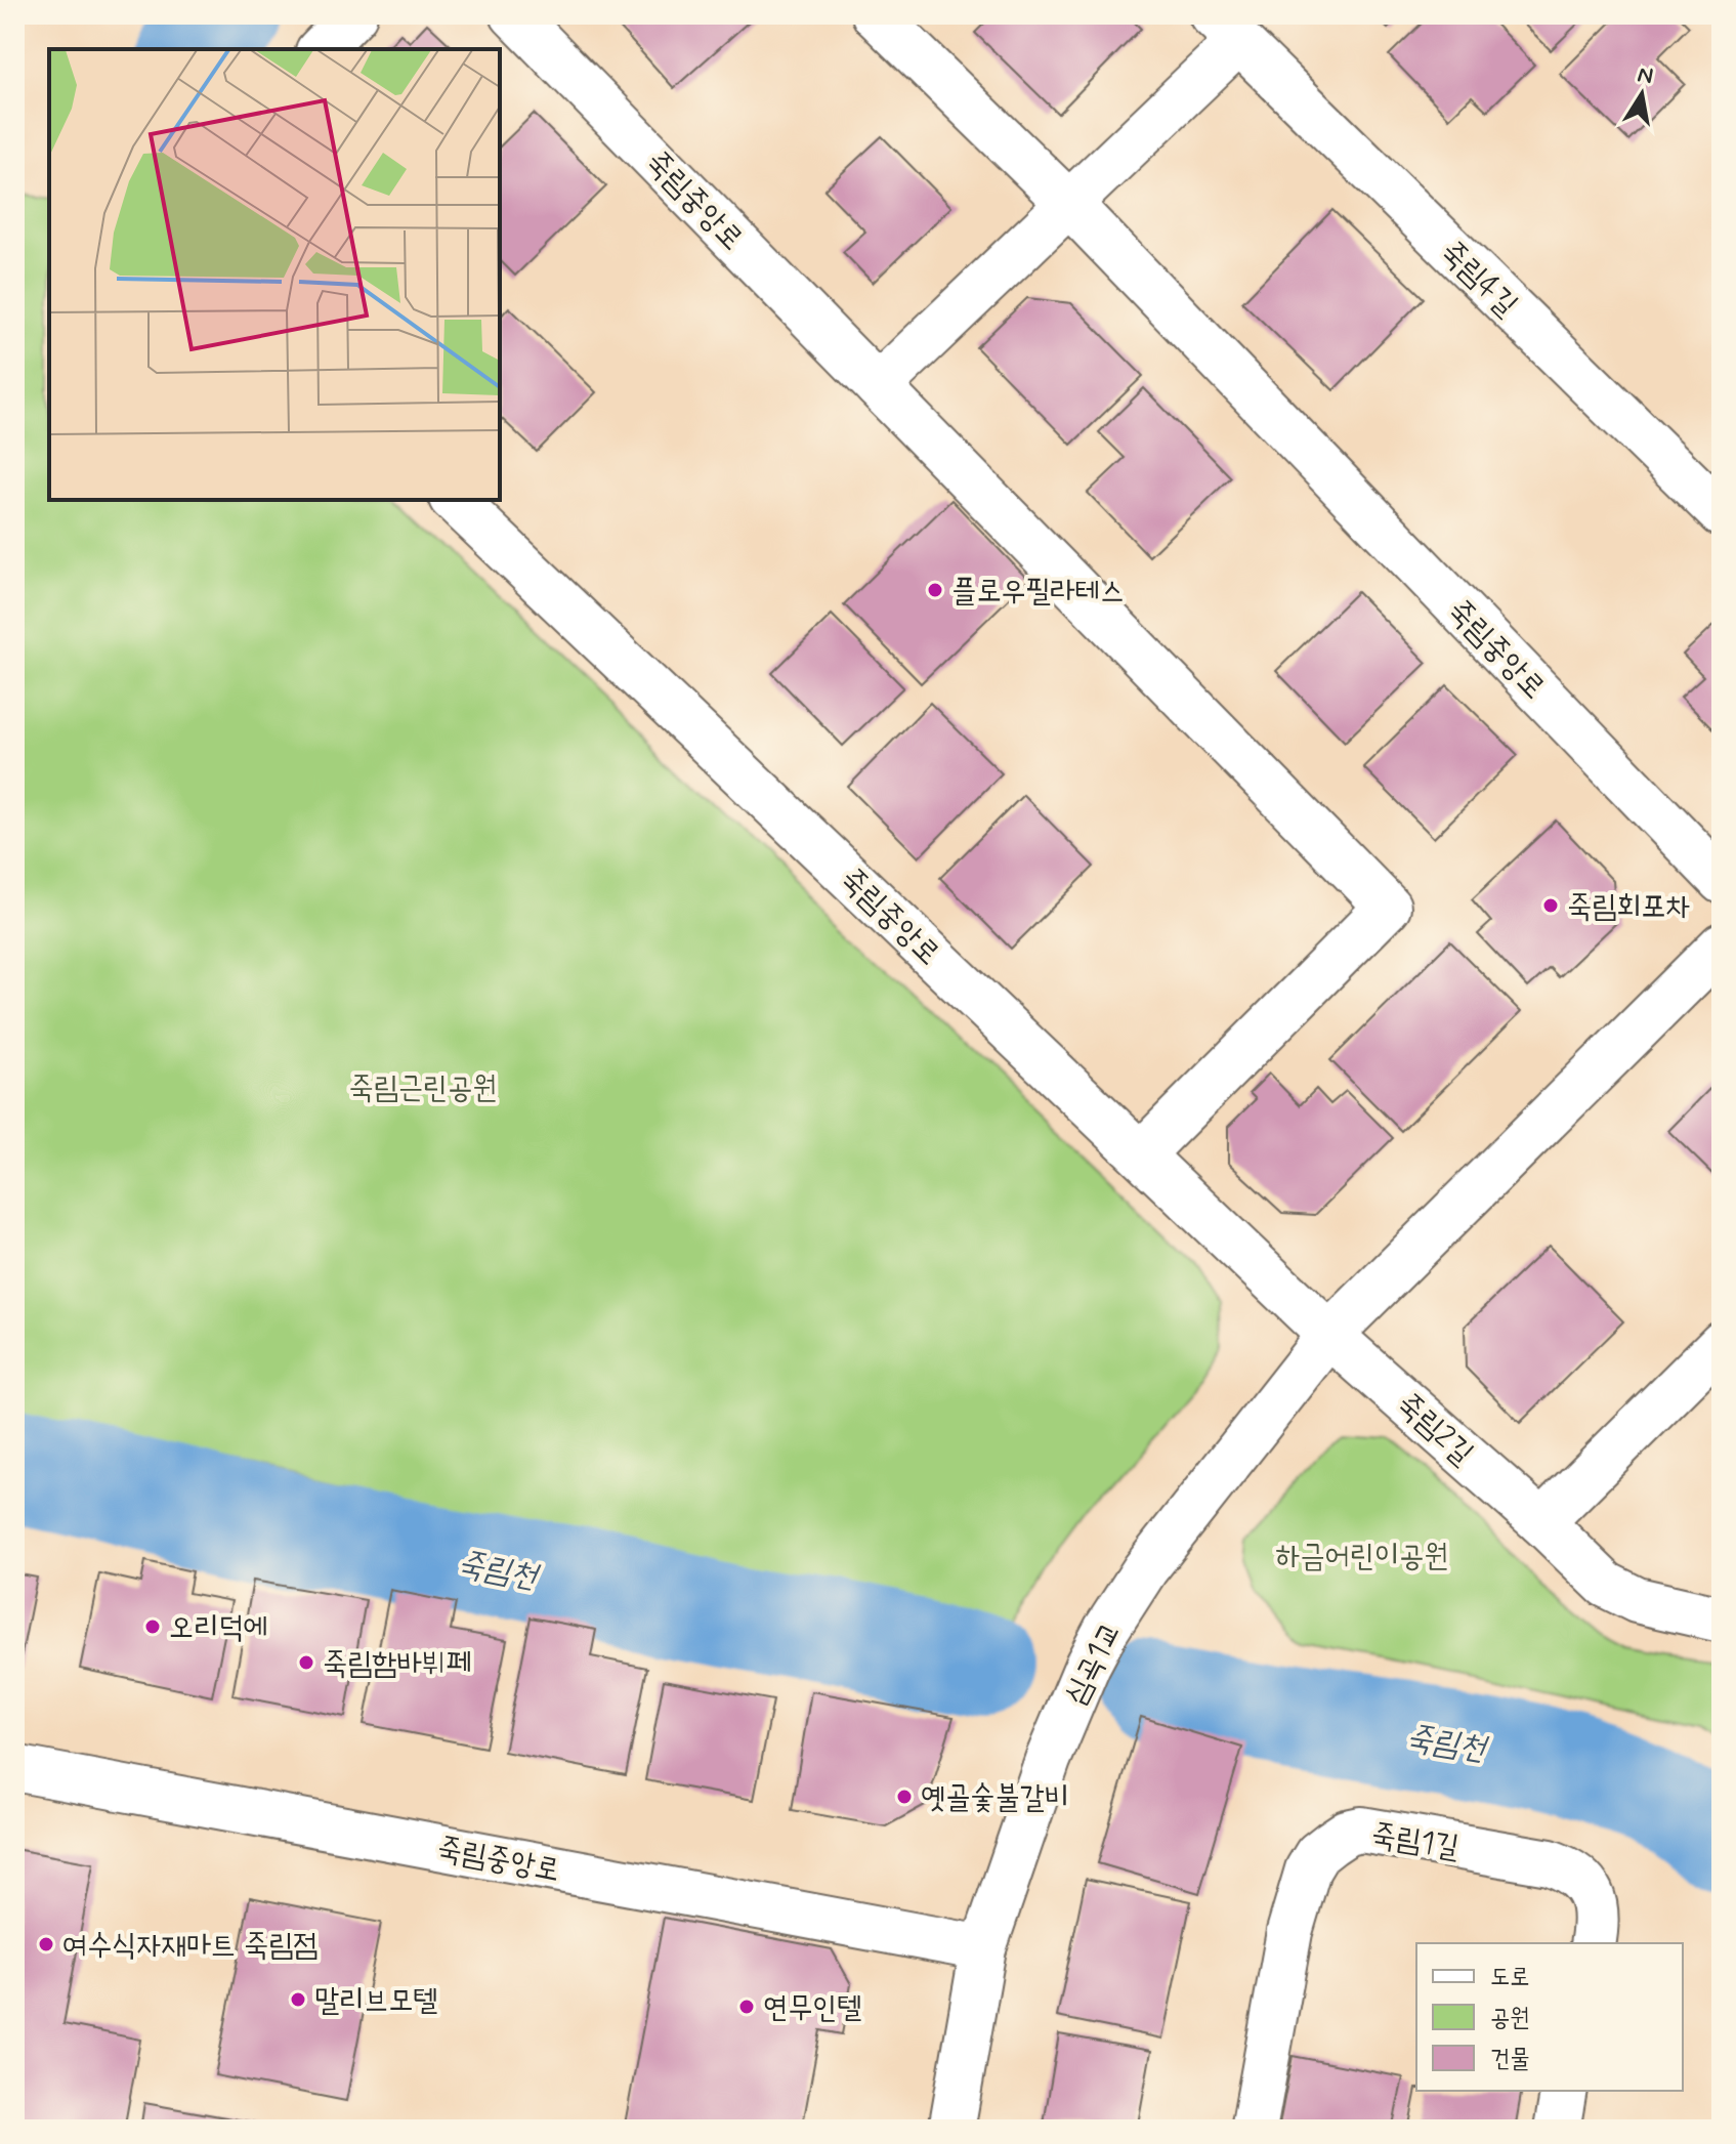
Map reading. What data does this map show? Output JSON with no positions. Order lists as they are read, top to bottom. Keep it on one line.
{"streets":{"street":["죽림중앙로","죽림4길","죽림2길","심곡1교","죽림1길"]},"crossings":[["죽림중앙로","죽림4길"],["죽림중앙로","죽림2길"],["죽림중앙로","심곡1교"],["죽림2길","심곡1교"]],"water":["죽림천"],"parks":["죽림근린공원","하금어린이공원"],"places":["플로우필라테스","죽림회포차","오리덕에","죽림함바뷔페","옛골숯불갈비","여수식자재마트 죽림점","말리브모텔","연무인텔"],"legend":["도로","공원","건물"],"north":"top"}
